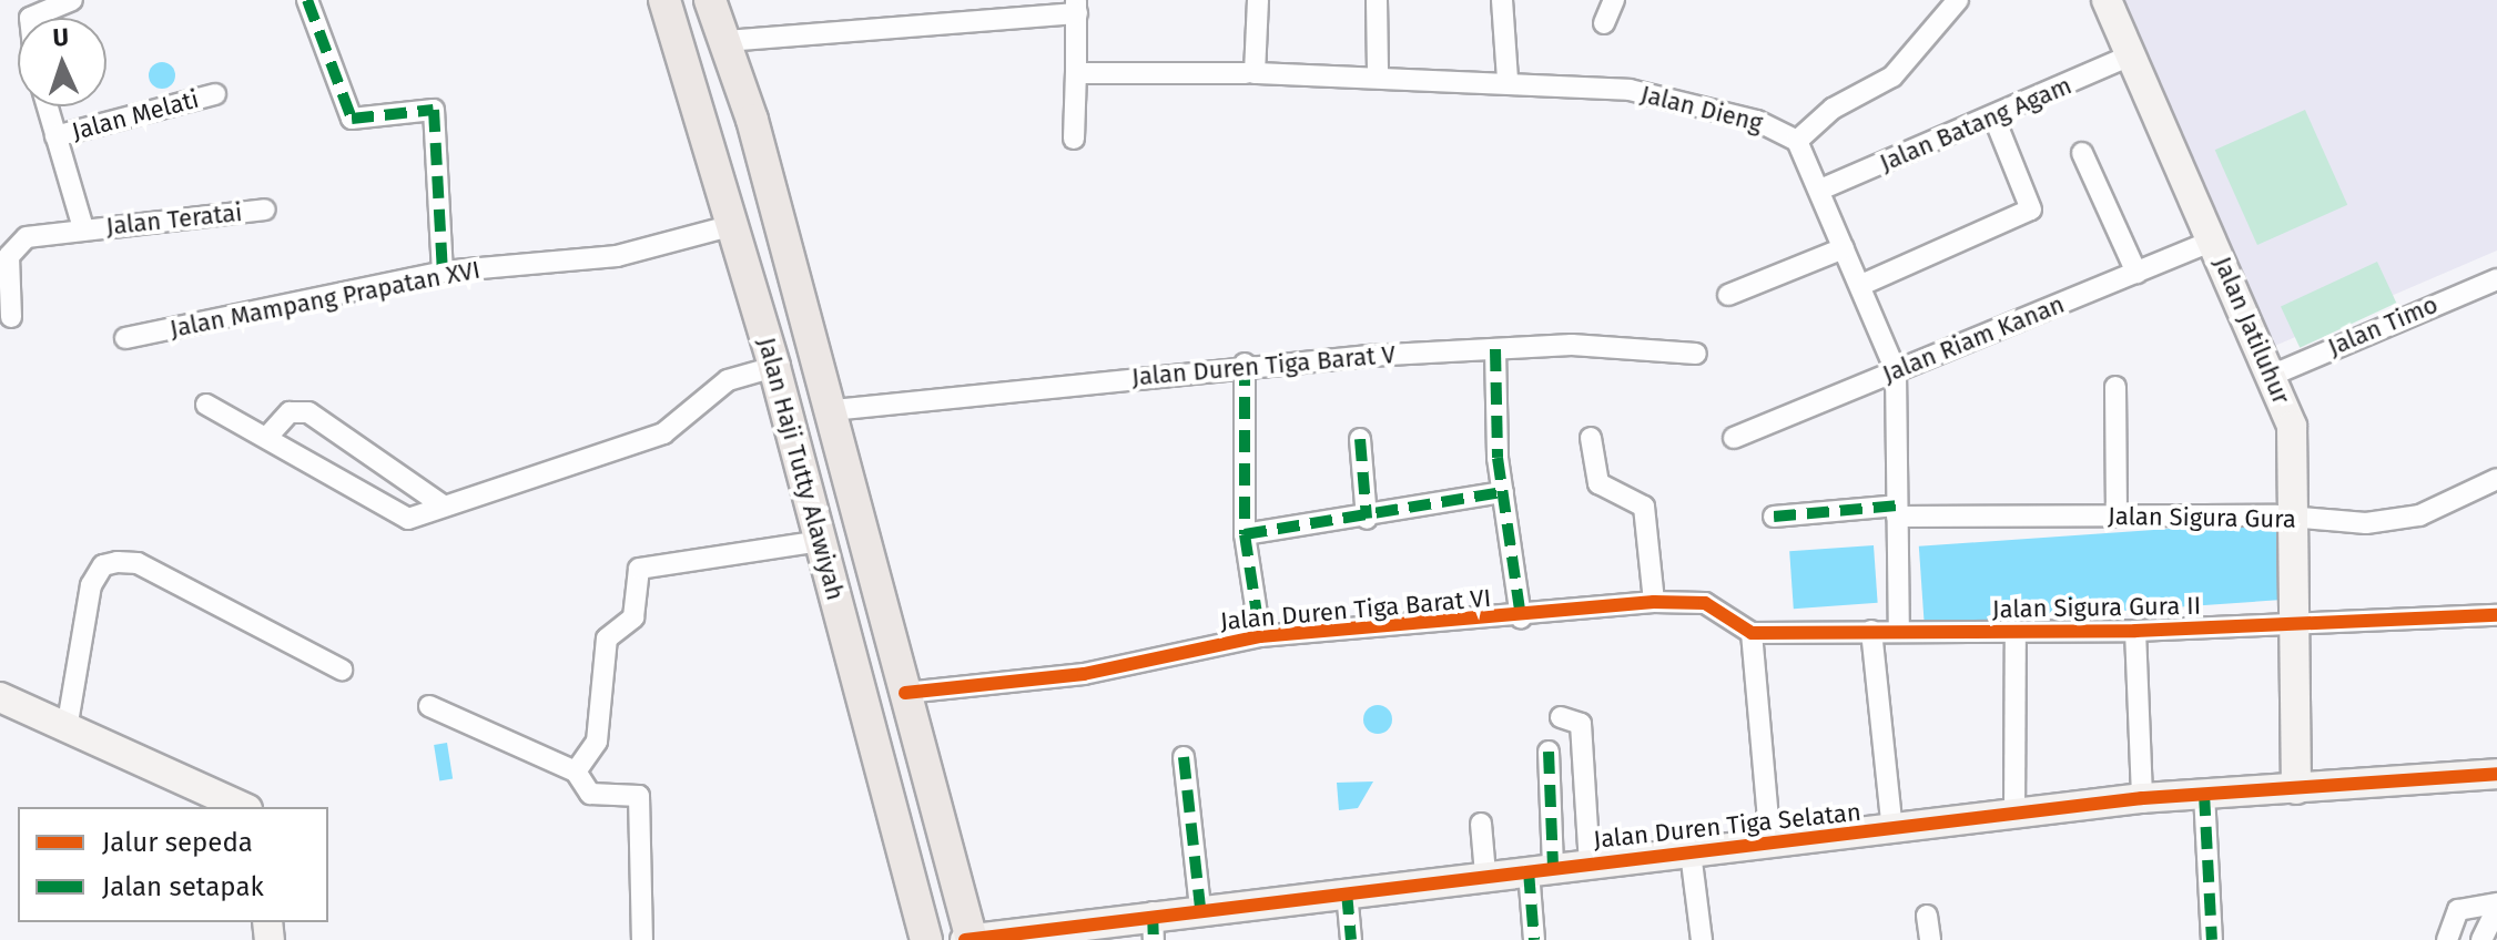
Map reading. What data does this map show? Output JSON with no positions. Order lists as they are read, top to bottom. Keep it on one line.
{"streets":{"main road":["Jalan Haji Tutty Alawiyah"],"street":["Jalan Dieng","Jalan Melati","Jalan Batang Agam","Jalan Teratai","Jalan Mampang Prapatan XVI","Jalan Timo","Jalan Jatiluhur","Jalan Riam Kanan","Jalan Duren Tiga Barat V","Jalan Sigura Gura","Jalan Sigura Gura II","Jalan Duren Tiga Barat VI","Jalan Duren Tiga Selatan"]},"crossings":[["Jalan Batang Agam","Jalan Jatiluhur"],["Jalan Mampang Prapatan XVI","Jalan Haji Tutty Alawiyah"],["Jalan Timo","Jalan Jatiluhur"],["Jalan Jatiluhur","Jalan Riam Kanan"],["Jalan Jatiluhur","Jalan Sigura Gura"],["Jalan Jatiluhur","Jalan Sigura Gura II"],["Jalan Jatiluhur","Jalan Duren Tiga Selatan"],["Jalan Duren Tiga Barat V","Jalan Haji Tutty Alawiyah"],["Jalan Haji Tutty Alawiyah","Jalan Duren Tiga Barat VI"],["Jalan Haji Tutty Alawiyah","Jalan Duren Tiga Selatan"],["Jalan Sigura Gura II","Jalan Duren Tiga Barat VI"]],"legend":["Jalur sepeda","Jalan setapak"],"north":"top"}
